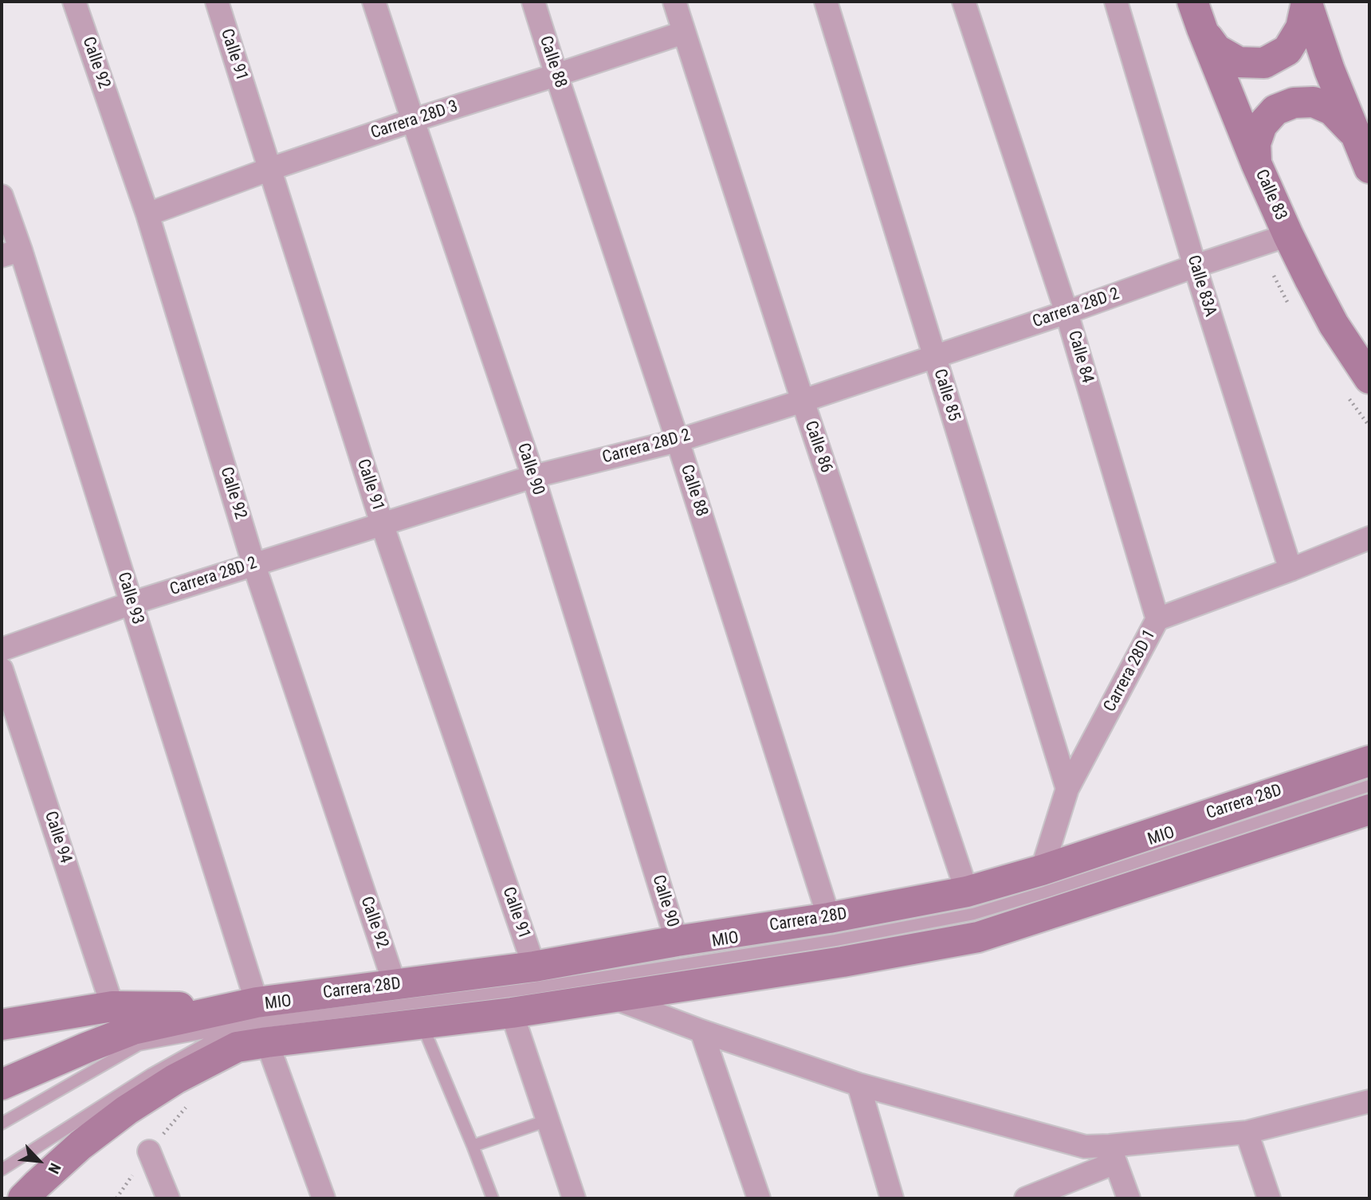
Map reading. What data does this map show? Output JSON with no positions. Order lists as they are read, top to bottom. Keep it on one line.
{"streets":{"street":["Calle 91","Calle 88","Calle 92","Carrera 28D 3","Calle 83","Calle 83A","Carrera 28D 2","Calle 84","Calle 85","Calle 86","Calle 90","Calle 93","Carrera 28D 1","Carrera 28D","Calle 94"],"lane":["MIO"]},"crossings":[["Calle 91","Carrera 28D 3"],["Calle 91","Carrera 28D 2"],["Calle 91","Carrera 28D"],["Calle 88","Carrera 28D 3"],["Calle 88","Carrera 28D 2"],["Calle 88","Carrera 28D"],["Calle 92","Carrera 28D 3"],["Calle 92","Carrera 28D 2"],["Calle 92","Carrera 28D"],["Carrera 28D 3","Calle 86"],["Carrera 28D 3","Calle 90"],["Calle 83","Carrera 28D 2"],["Calle 83A","Carrera 28D 2"],["Calle 83A","Carrera 28D 1"],["Carrera 28D 2","Calle 84"],["Carrera 28D 2","Calle 85"],["Carrera 28D 2","Calle 86"],["Carrera 28D 2","Calle 90"],["Carrera 28D 2","Calle 93"],["Calle 84","Carrera 28D 1"],["Calle 85","Carrera 28D 1"],["Calle 86","Carrera 28D"],["Calle 90","Carrera 28D"],["Calle 93","Carrera 28D"],["Calle 93","MIO"],["Carrera 28D 1","Carrera 28D"],["Carrera 28D","MIO"],["Carrera 28D","Calle 94"]],"north":"bottom right"}
